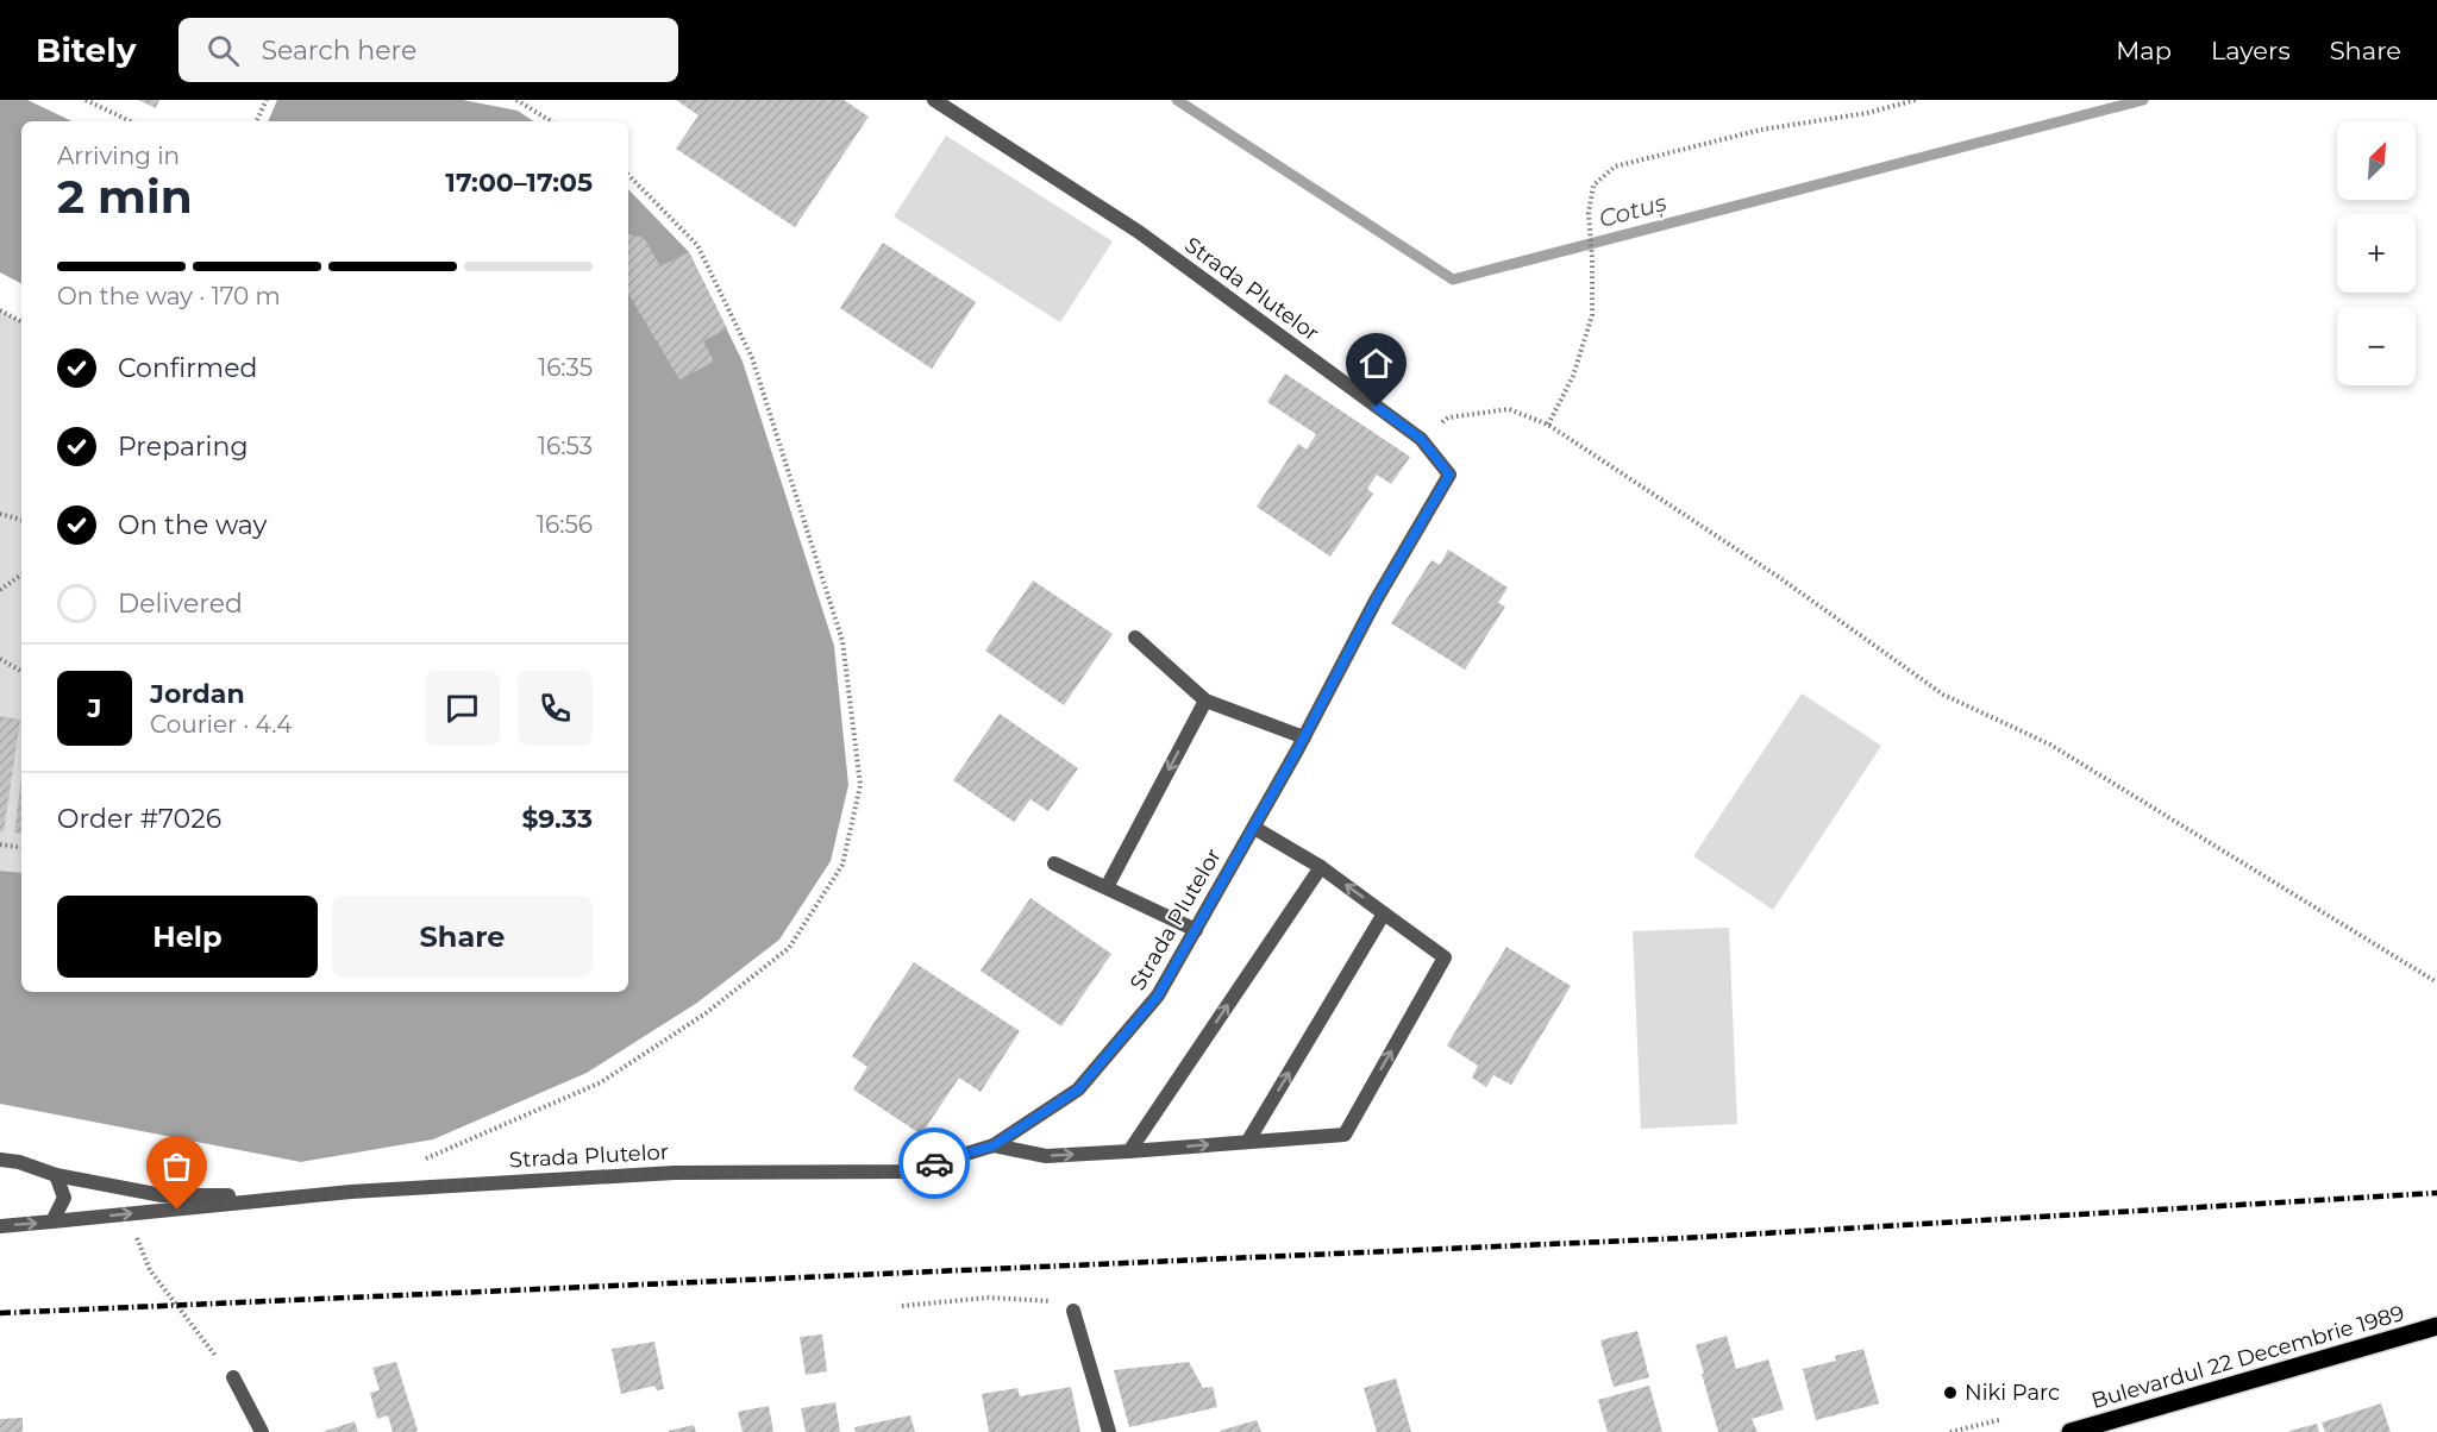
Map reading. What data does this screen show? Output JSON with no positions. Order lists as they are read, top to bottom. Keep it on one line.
{"streets":{"main road":["Bulevardul 22 Decembrie 1989"],"street":["Strada Plutelor"]},"water":["Cotuș"],"places":["Niki Parc"],"north":"top right","page":{"header":"Bitely","search":"Search here","nav":["Map","Layers","Share"],"map_buttons":["+","−"],"heading":["2 min","Arriving in","17:00–17:05"],"panel":["Jordan","Courier · 4.4","Order #7026","$9.33"],"bar":"On the way · 170 m","list":[["Confirmed","16:35"],["Preparing","16:53"],["On the way","16:56"],"Delivered"],"round":"J","buttons":["Help","Share"]}}
